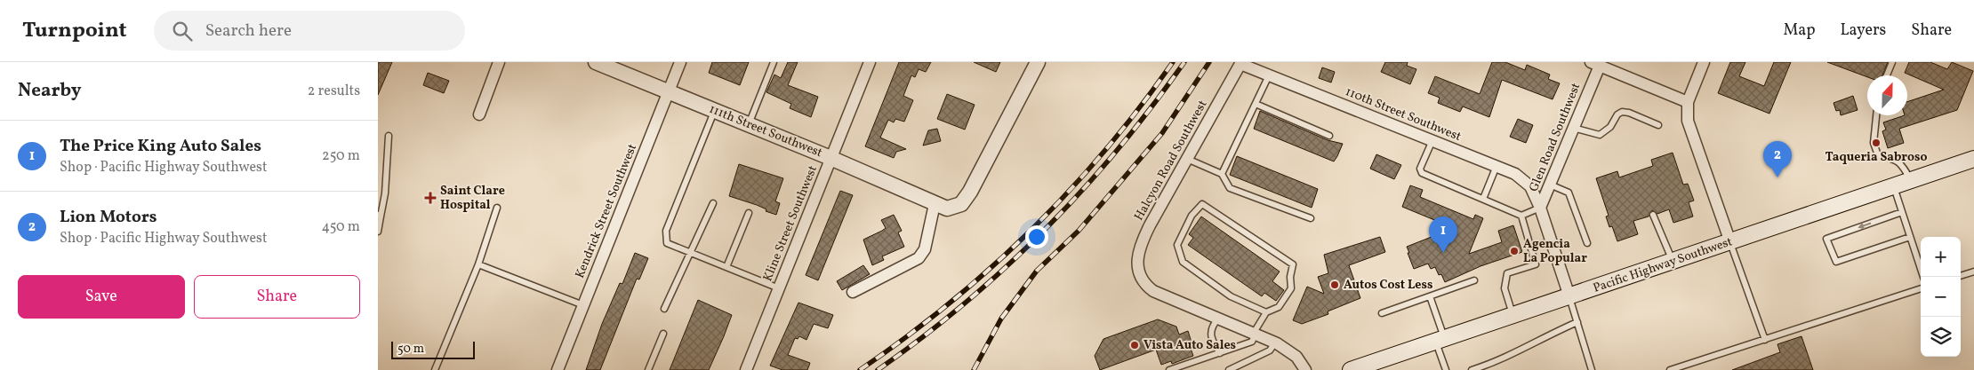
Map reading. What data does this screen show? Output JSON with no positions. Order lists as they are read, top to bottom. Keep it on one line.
{"streets":{"main road":["Pacific Highway Southwest"],"street":["110th Street Southwest","111th Street Southwest","Glen Road Southwest","Halcyon Road Southwest","Kendrick Street Southwest","Kline Street Southwest"]},"crossings":[["110th Street Southwest","Glen Road Southwest"],["110th Street Southwest","Halcyon Road Southwest"],["111th Street Southwest","Kendrick Street Southwest"],["111th Street Southwest","Kline Street Southwest"],["Glen Road Southwest","Pacific Highway Southwest"]],"places":{"other":["Taqueria Sabroso","Agencia La Popular","Autos Cost Less","Vista Auto Sales"],"health":["Saint Clare Hospital"]},"scale_bar":"50 m","north":"top","page":{"header":"Turnpoint","search":"Search here","nav":["Map","Layers","Share"],"heading":["Nearby","2 results"],"list":[{"mark":"1","name":"The Price King Auto Sales","note":"Shop · Pacific Highway Southwest","value":"250 m"},{"mark":"2","name":"Lion Motors","note":"Shop · Pacific Highway Southwest","value":"450 m"}],"pins":["2","1"],"map_buttons":["+","−"],"buttons":["Save","Share"],"scale":"50 m"}}
